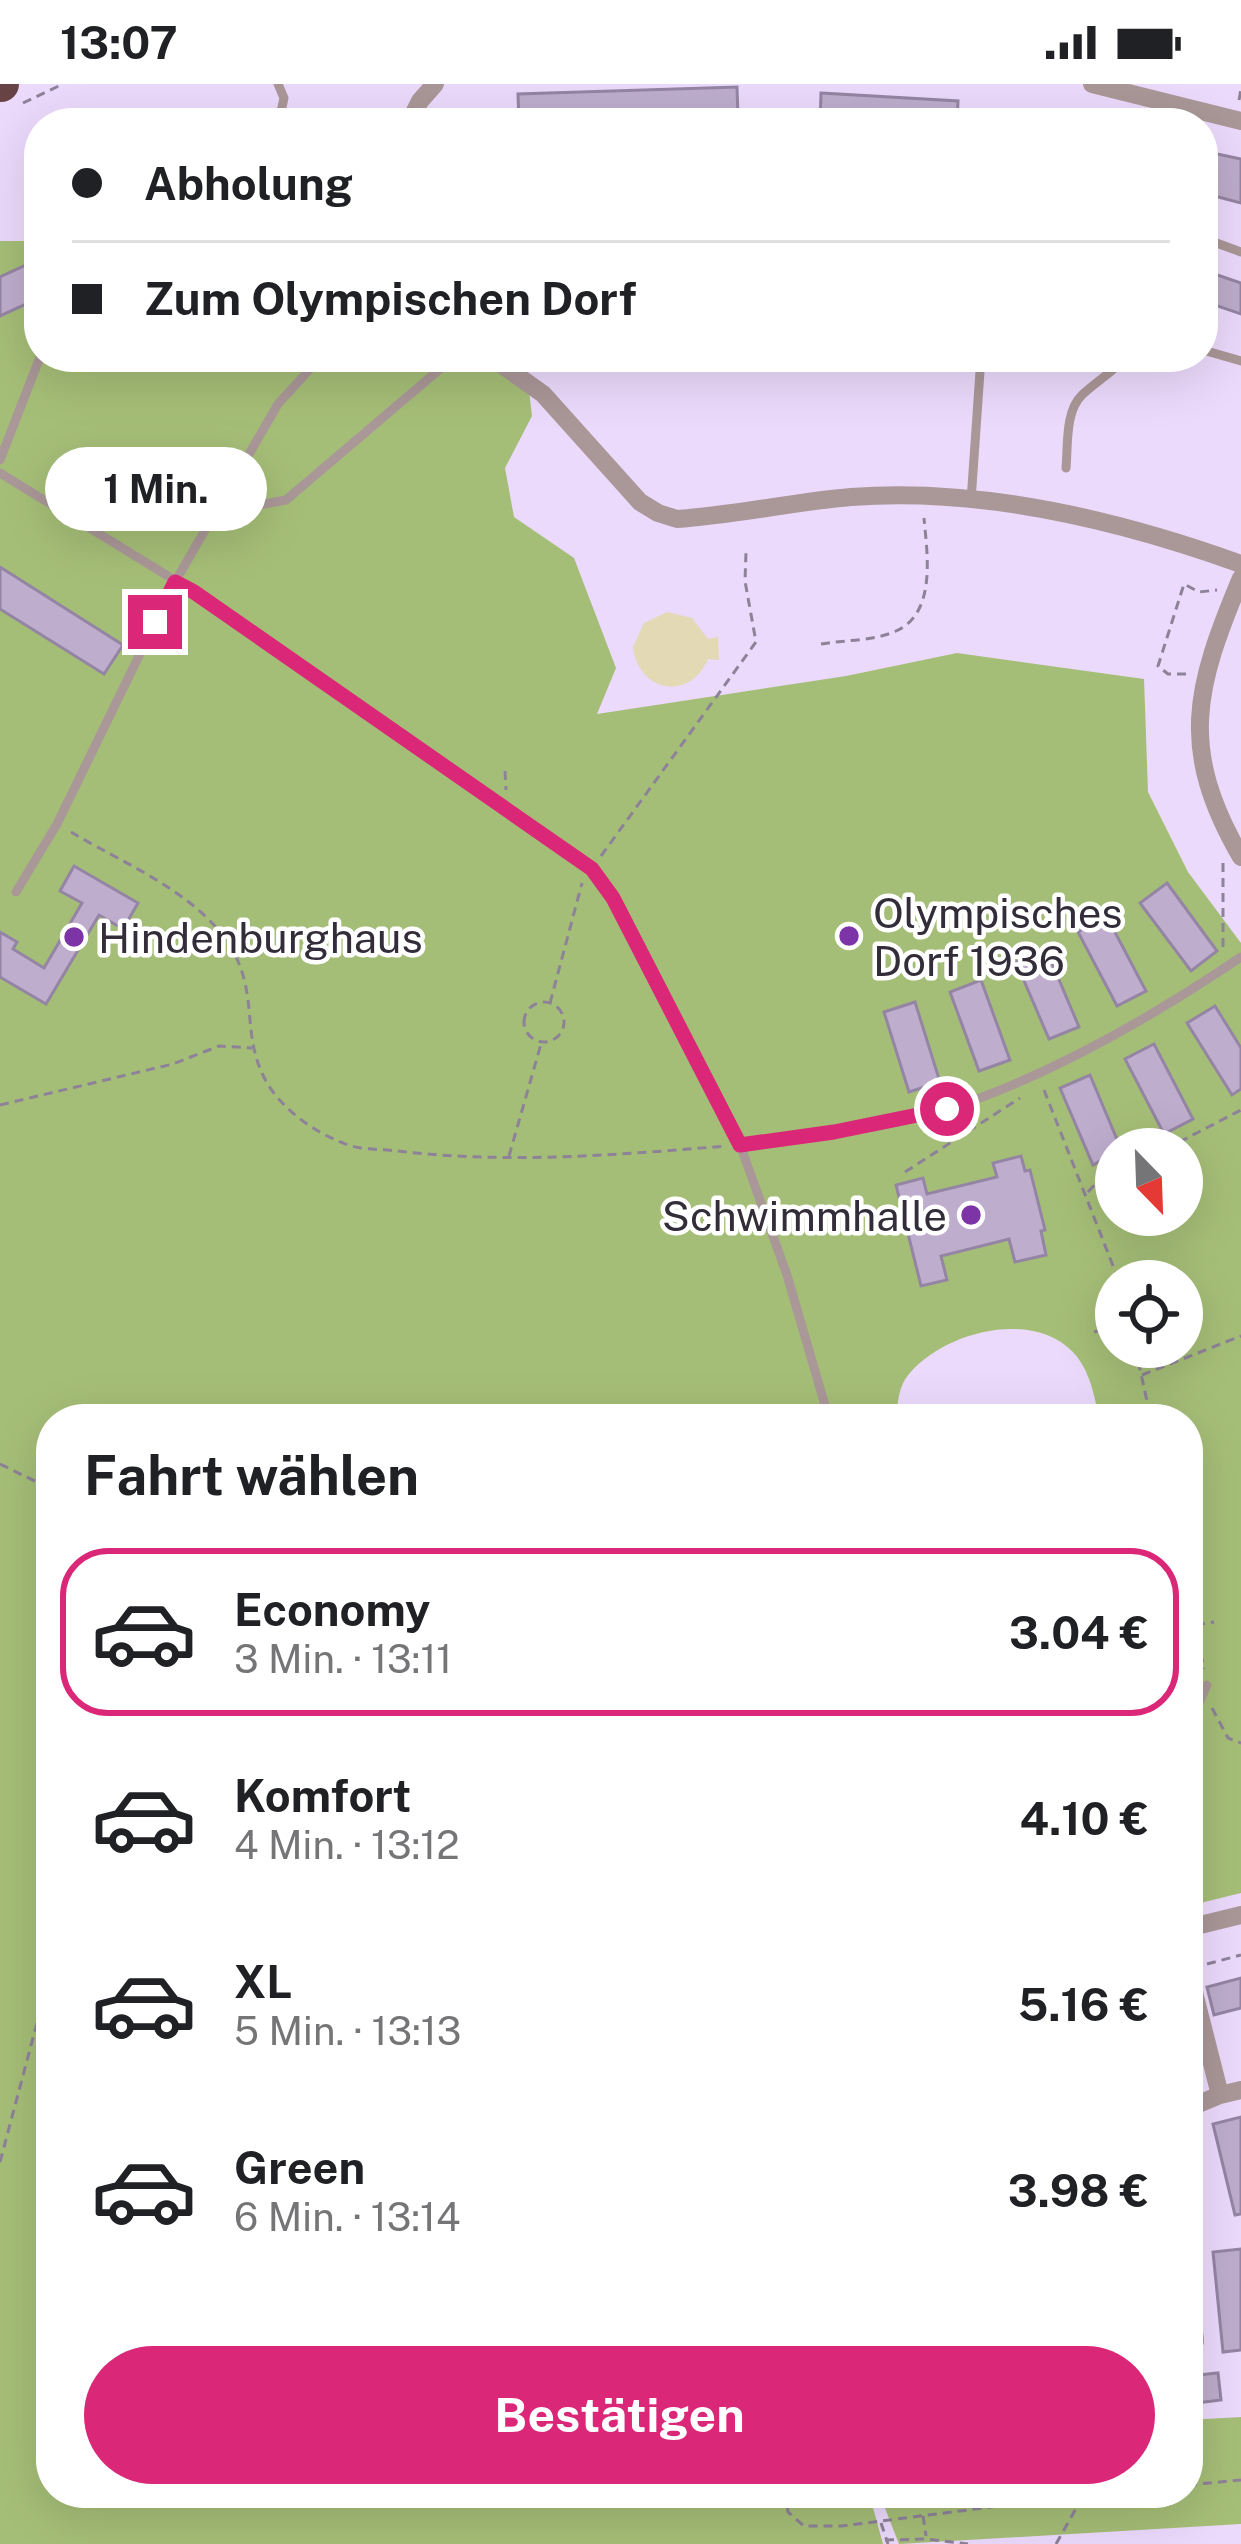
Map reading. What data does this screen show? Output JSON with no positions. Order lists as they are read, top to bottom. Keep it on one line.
{"places":["Olympisches Dorf 1936","Hindenburghaus","Schwimmhalle"],"north":"bottom right","page":{"status":"13:07","banner":["Abholung","Zum Olympischen Dorf"],"bubble":"1 Min.","heading":"Fahrt wählen","list":[{"name":"Economy","note":"3 Min. · 13:11","value":"3.04 €"},{"name":"Komfort","note":"4 Min. · 13:12","value":"4.10 €"},{"name":"XL","note":"5 Min. · 13:13","value":"5.16 €"},{"name":"Green","note":"6 Min. · 13:14","value":"3.98 €"}],"buttons":"Bestätigen"}}
